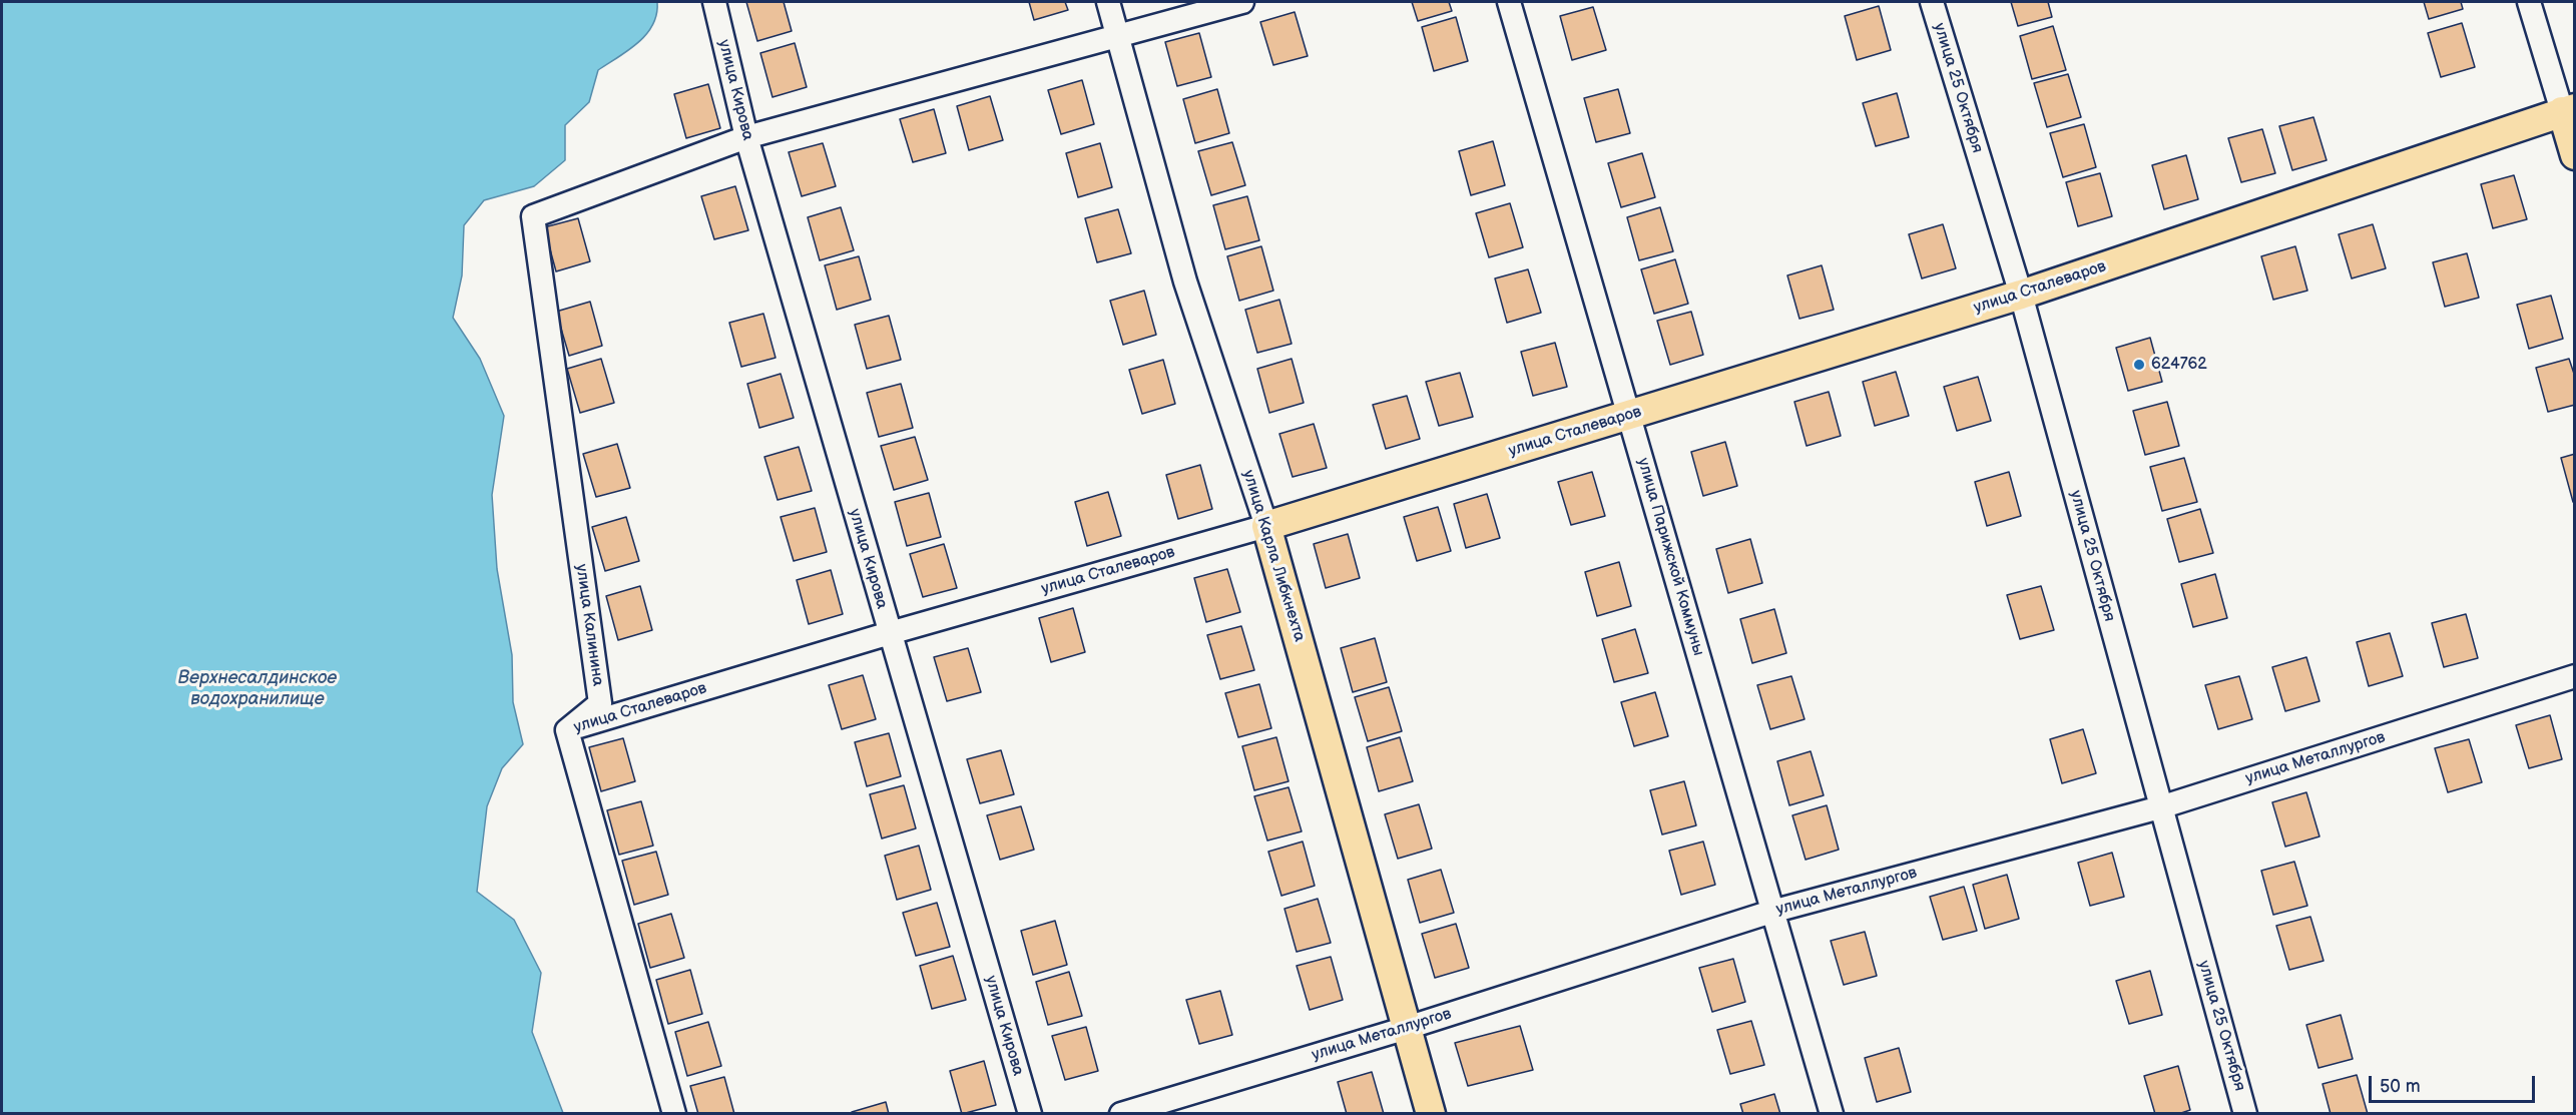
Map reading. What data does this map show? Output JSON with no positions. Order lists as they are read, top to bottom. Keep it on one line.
{"streets":{"main road":["улица Сталеваров","улица Карла Либкнехта"],"street":["улица 25 Октября","улица Кирова","улица Парижской Коммуны","улица Калинина","улица Металлургов"]},"crossings":[["улица 25 Октября","улица Сталеваров"],["улица 25 Октября","улица Металлургов"],["улица Кирова","улица Сталеваров"],["улица Кирова","улица Калинина"],["улица Сталеваров","улица Карла Либкнехта"],["улица Сталеваров","улица Парижской Коммуны"],["улица Сталеваров","улица Калинина"],["улица Карла Либкнехта","улица Металлургов"],["улица Парижской Коммуны","улица Металлургов"]],"water":["Верхнесалдинское водохранилище"],"places":["624762"],"scale_bar":"50 m"}
